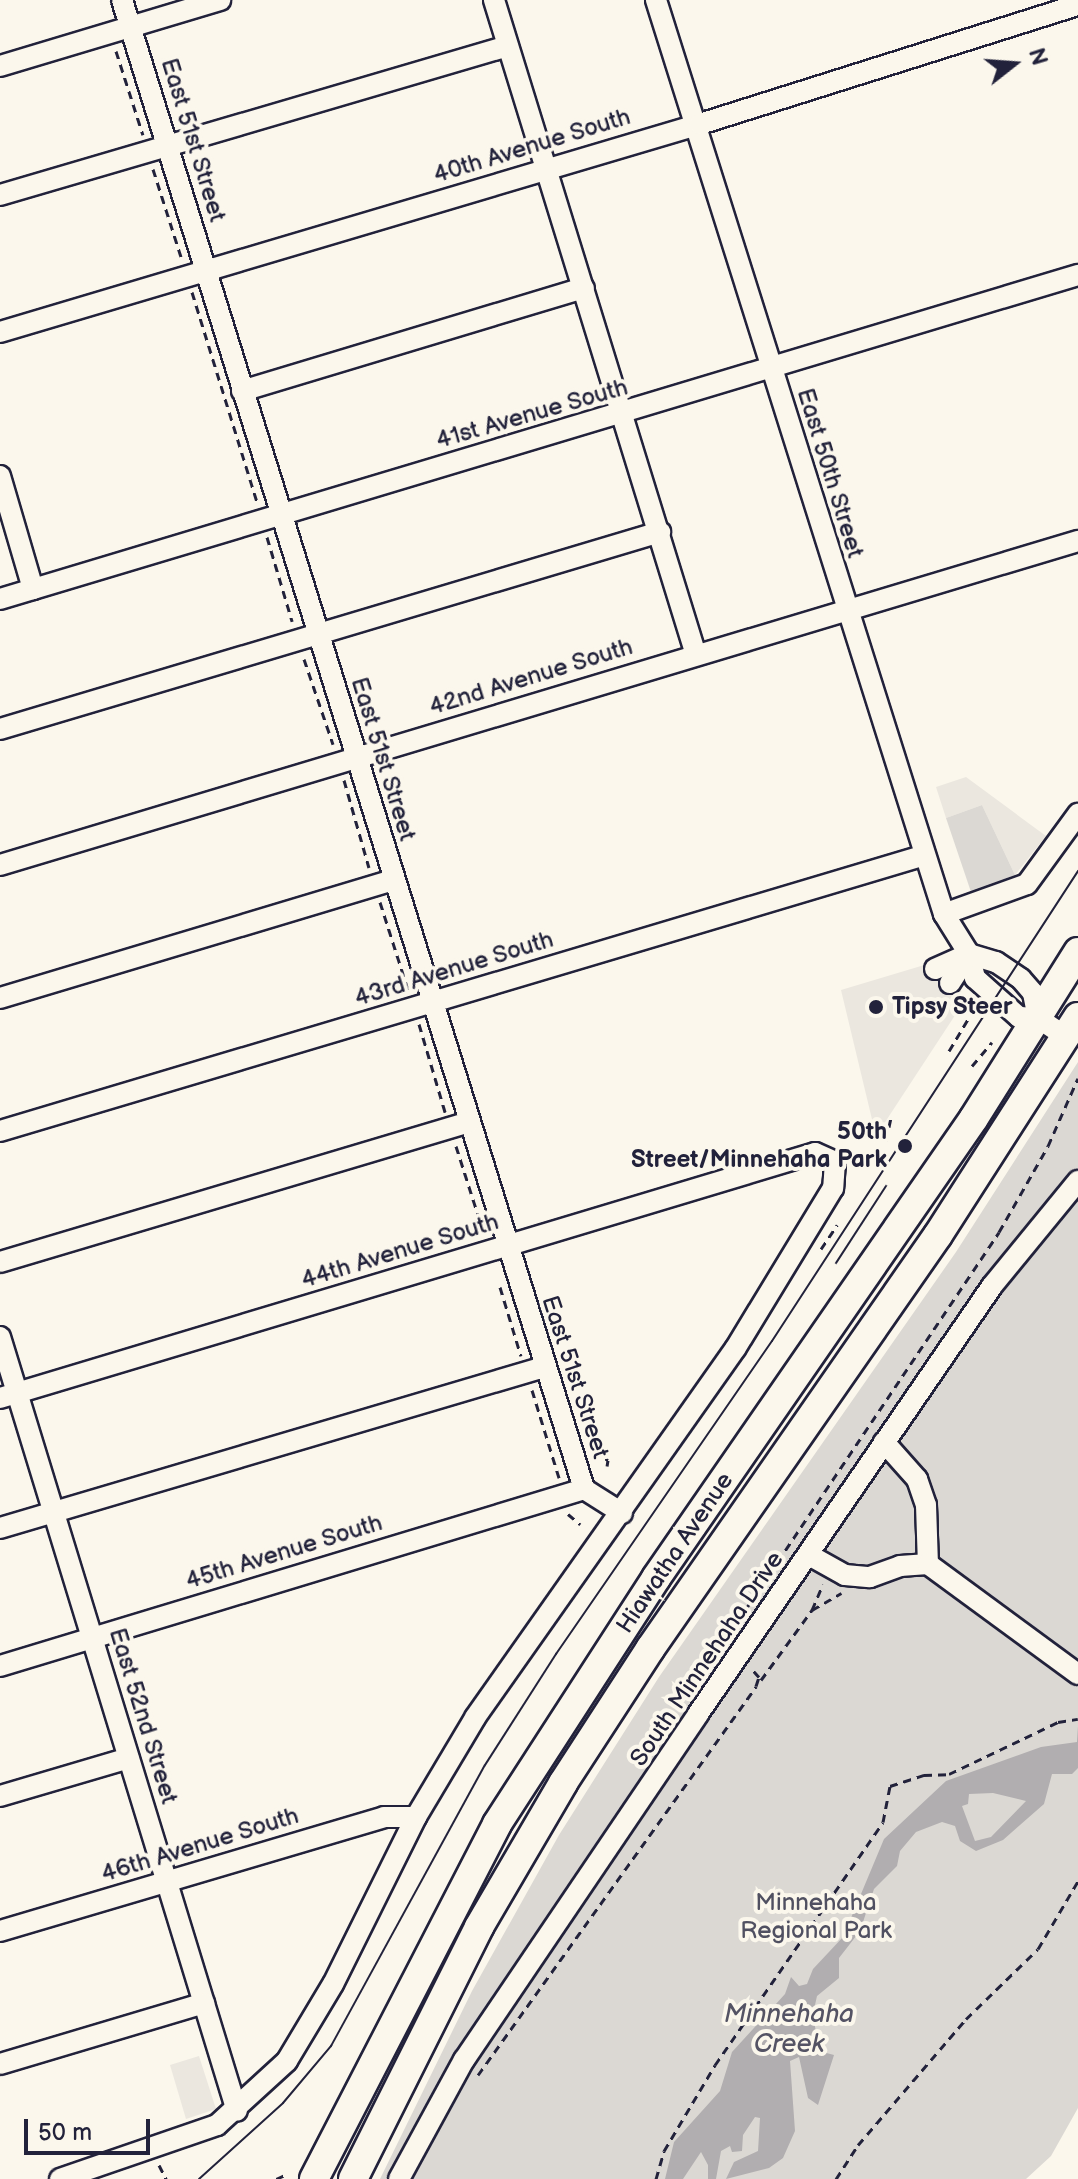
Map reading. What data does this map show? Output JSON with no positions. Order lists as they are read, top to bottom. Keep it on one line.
{"streets":{"highway":["Hiawatha Avenue"],"street":["East 51st Street","40th Avenue South","41st Avenue South","East 50th Street","42nd Avenue South","43rd Avenue South","44th Avenue South","45th Avenue South","South Minnehaha Drive","East 52nd Street","46th Avenue South"]},"crossings":[["East 51st Street","40th Avenue South"],["East 51st Street","41st Avenue South"],["East 51st Street","42nd Avenue South"],["East 51st Street","43rd Avenue South"],["East 51st Street","44th Avenue South"],["East 51st Street","45th Avenue South"],["40th Avenue South","East 50th Street"],["41st Avenue South","East 50th Street"],["East 50th Street","42nd Avenue South"],["East 50th Street","43rd Avenue South"],["East 50th Street","Hiawatha Avenue"],["44th Avenue South","East 52nd Street"],["45th Avenue South","East 52nd Street"],["East 52nd Street","46th Avenue South"]],"water":["Minnehaha Creek"],"parks":["Minnehaha Regional Park"],"places":["Tipsy Steer","50th Street/Minnehaha Park"],"scale_bar":"50 m","north":"right"}
